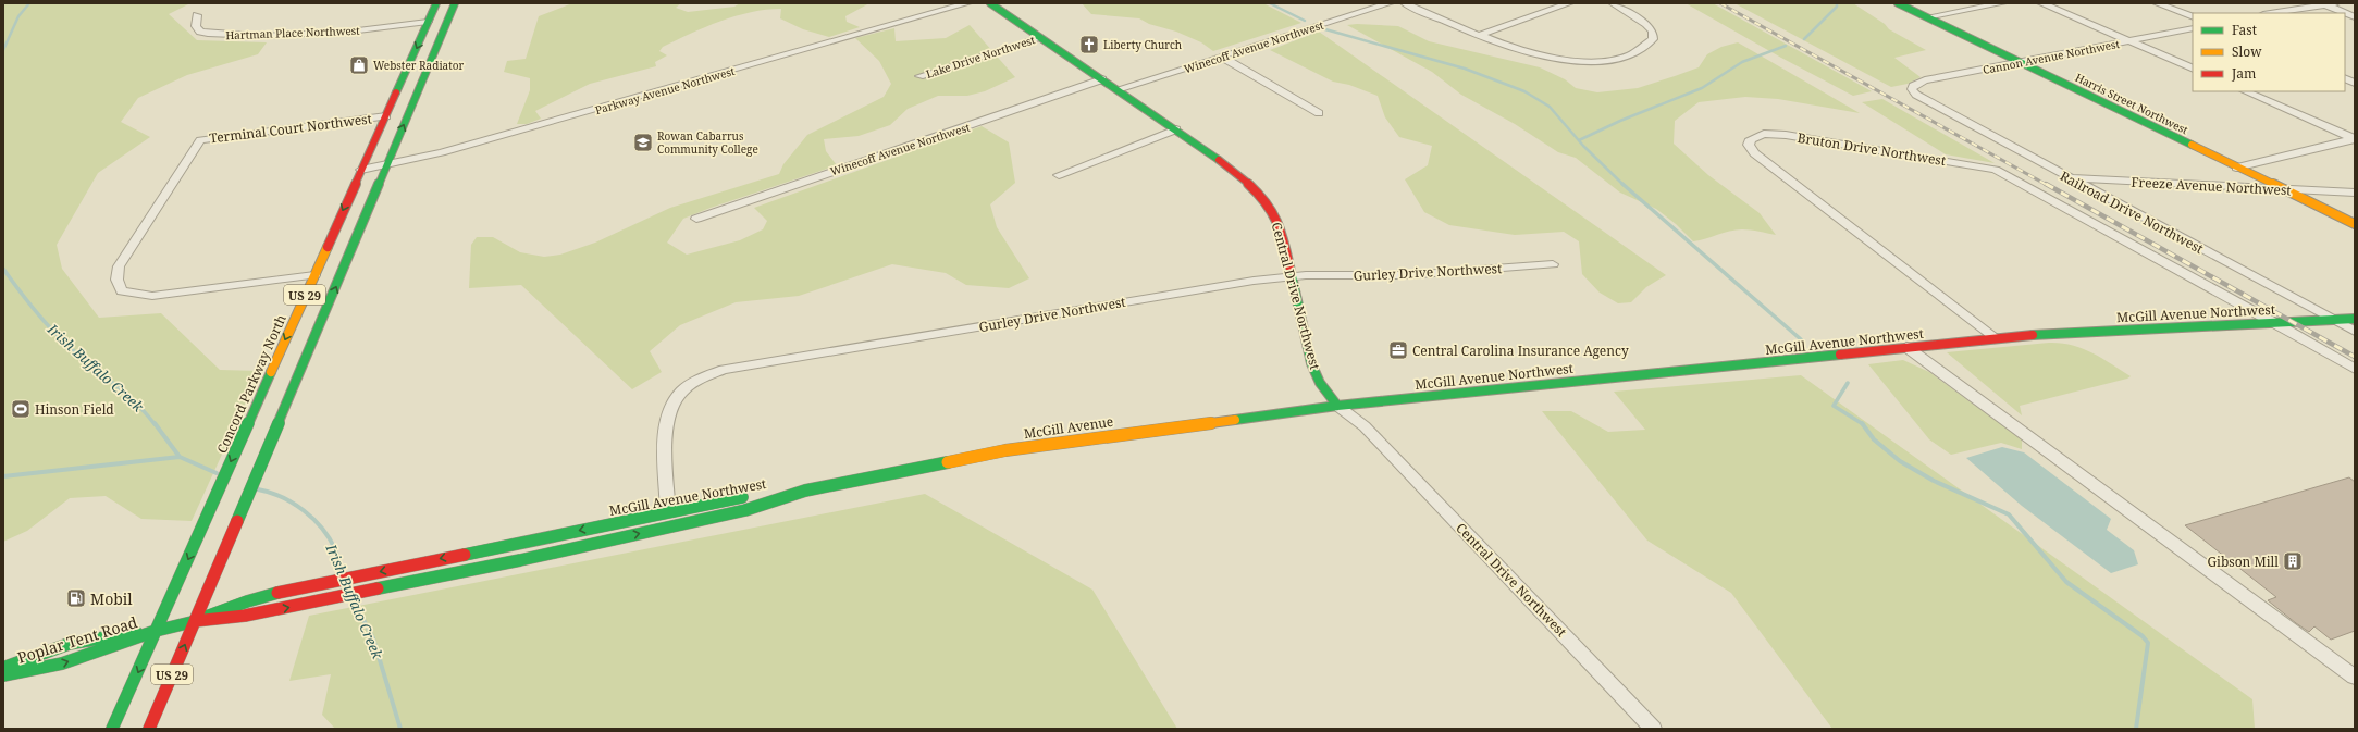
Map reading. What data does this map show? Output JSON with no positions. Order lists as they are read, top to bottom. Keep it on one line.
{"streets":{"main road":["Harris Street Northwest","US 29","Central Drive Northwest","McGill Avenue Northwest","Concord Parkway North","McGill Avenue","Poplar Tent Road"],"street":["Hartman Place Northwest","Winecoff Avenue Northwest","Lake Drive Northwest","Cannon Avenue Northwest","Parkway Avenue Northwest","Terminal Court Northwest","Bruton Drive Northwest","Freeze Avenue Northwest","Railroad Drive Northwest","Gurley Drive Northwest"]},"crossings":[["Hartman Place Northwest","Concord Parkway North"],["Winecoff Avenue Northwest","Central Drive Northwest"],["Lake Drive Northwest","Central Drive Northwest"],["Cannon Avenue Northwest","Harris Street Northwest"],["Cannon Avenue Northwest","Railroad Drive Northwest"],["Parkway Avenue Northwest","US 29"],["Parkway Avenue Northwest","Concord Parkway North"],["Harris Street Northwest","Freeze Avenue Northwest"],["Terminal Court Northwest","Concord Parkway North"],["Bruton Drive Northwest","McGill Avenue Northwest"],["Freeze Avenue Northwest","Railroad Drive Northwest"],["Railroad Drive Northwest","McGill Avenue Northwest"],["Gurley Drive Northwest","Central Drive Northwest"],["Gurley Drive Northwest","McGill Avenue Northwest"],["US 29","McGill Avenue Northwest"],["Central Drive Northwest","McGill Avenue Northwest"],["Central Drive Northwest","McGill Avenue"],["McGill Avenue Northwest","Concord Parkway North"],["McGill Avenue Northwest","McGill Avenue"],["McGill Avenue Northwest","Poplar Tent Road"],["Concord Parkway North","Poplar Tent Road"]],"water":["Irish Buffalo Creek"],"places":{"church":["Liberty Church"],"shop":["Webster Radiator"],"school or university":["Rowan Cabarrus Community College"],"office":["Central Carolina Insurance Agency"],"sports":["Hinson Field"],"building":["Gibson Mill"],"fuel station":["Mobil"]},"legend":["Fast","Slow","Jam"]}
